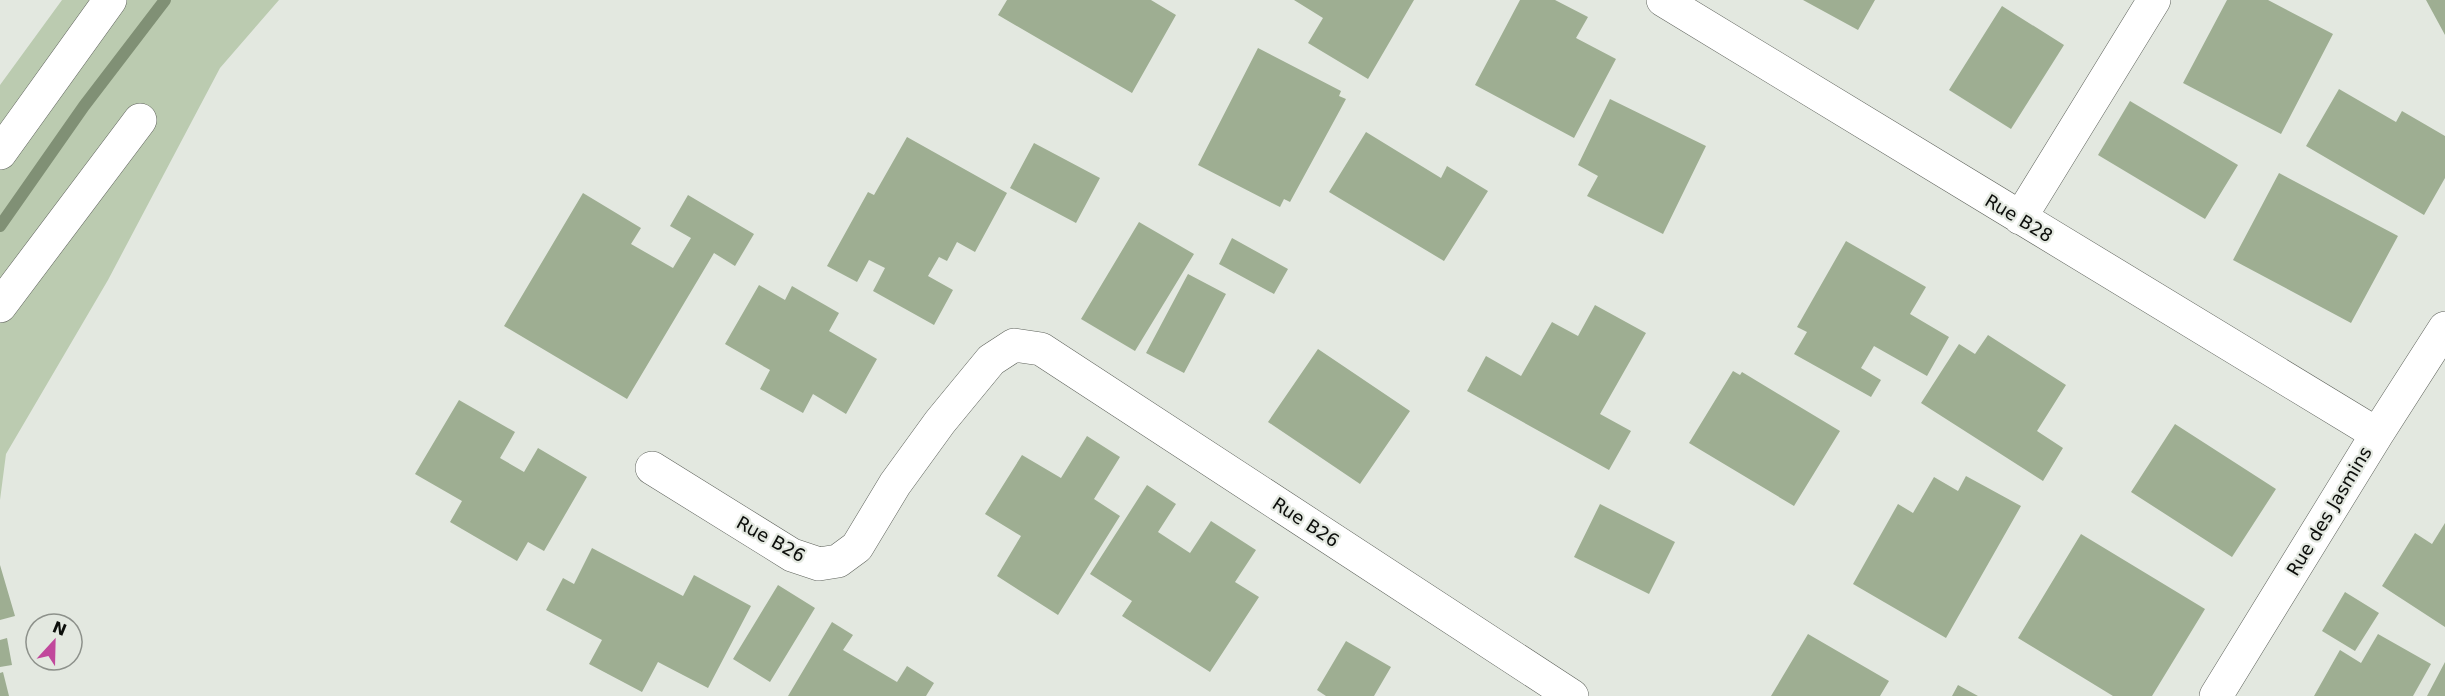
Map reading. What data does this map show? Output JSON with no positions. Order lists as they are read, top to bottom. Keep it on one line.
{"streets":{"street":["Rue B28","Rue des Jasmins","Rue B26"]},"crossings":[["Rue B28","Rue des Jasmins"]],"north":"top"}
